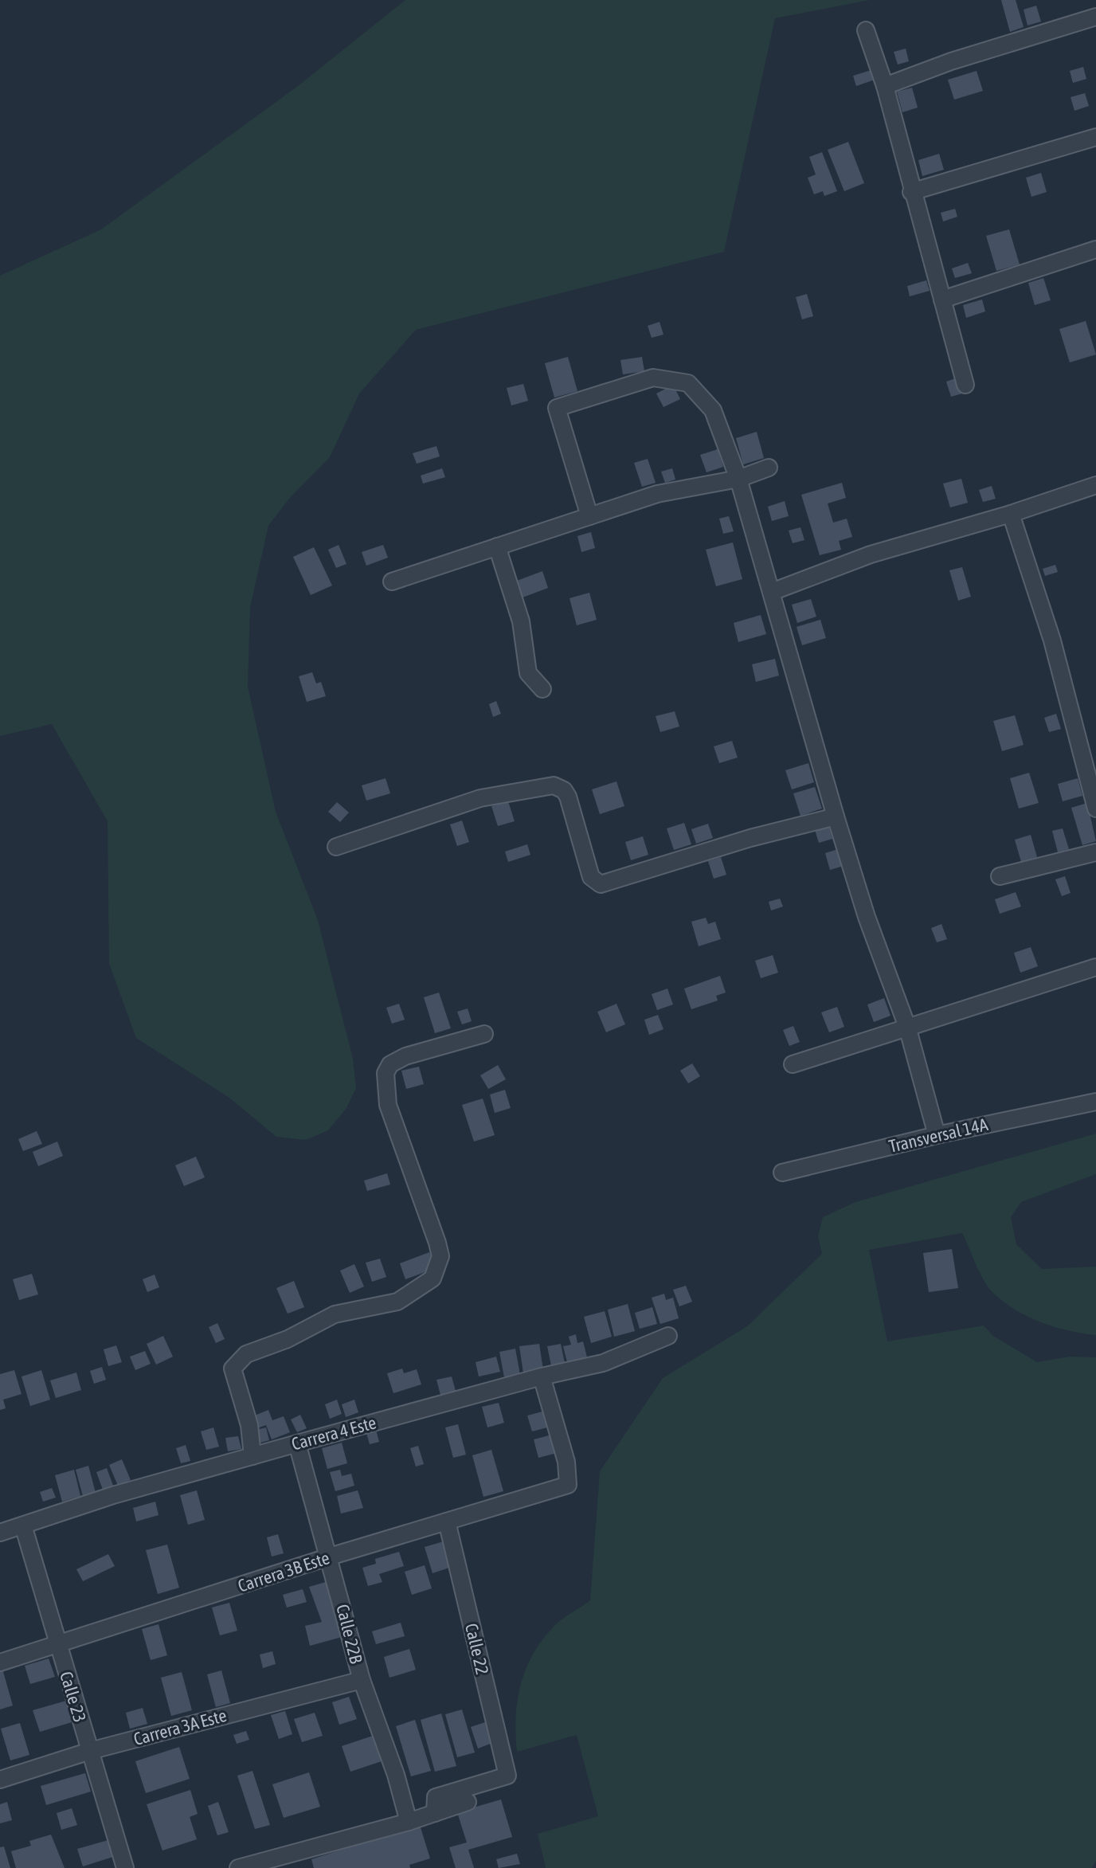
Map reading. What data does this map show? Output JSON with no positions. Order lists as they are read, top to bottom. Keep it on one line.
{"streets":{"street":["Transversal 14A","Carrera 4 Este","Carrera 3B Este","Calle 22B","Calle 22","Calle 23","Carrera 3A Este"]},"crossings":[["Carrera 4 Este","Carrera 3B Este"],["Carrera 4 Este","Calle 22B"],["Carrera 4 Este","Calle 23"],["Carrera 3B Este","Calle 22B"],["Carrera 3B Este","Calle 22"],["Carrera 3B Este","Calle 23"],["Calle 22B","Carrera 3A Este"],["Calle 23","Carrera 3A Este"]]}
